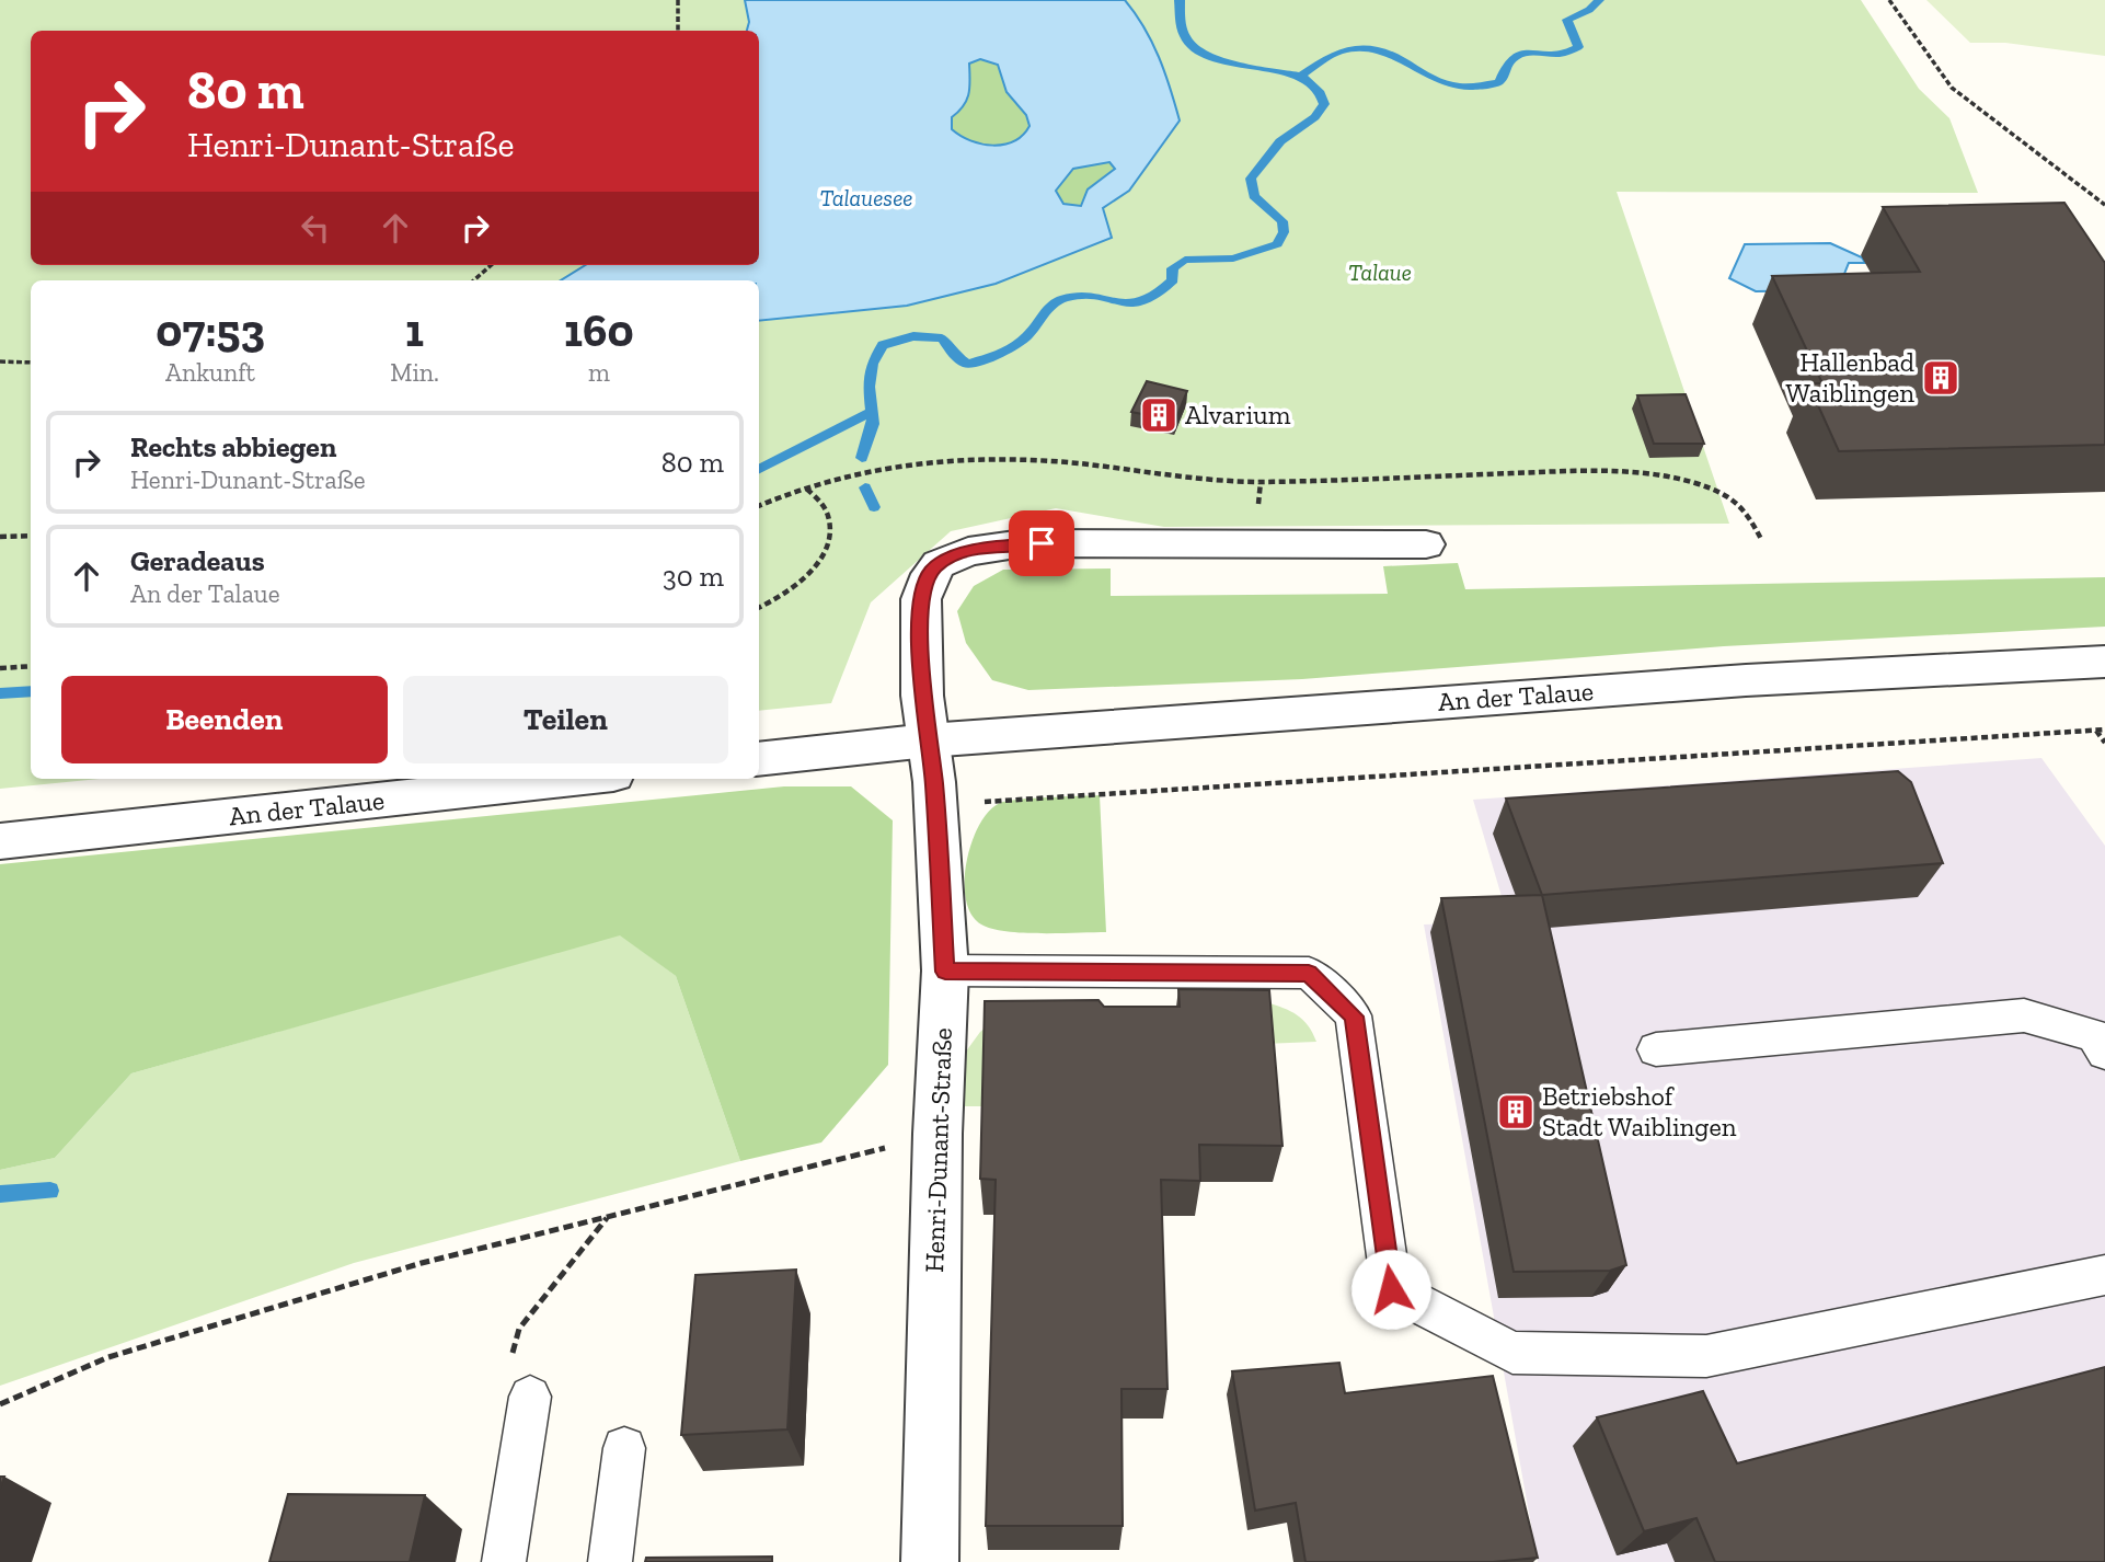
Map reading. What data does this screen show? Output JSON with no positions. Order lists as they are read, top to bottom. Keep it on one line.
{"streets":{"street":["An der Talaue","Henri-Dunant-Straße"]},"crossings":[["An der Talaue","Henri-Dunant-Straße"]],"water":["Talauesee"],"parks":["Talaue"],"places":{"building":["Hallenbad Waiblingen","Alvarium","Betriebshof Stadt Waiblingen"]},"page":{"turn":["80 m","Henri-Dunant-Straße"],"eta":["07:53","Ankunft","1","Min.","160","m"],"list":[{"name":"Rechts abbiegen","note":"Henri-Dunant-Straße","value":"80 m"},{"name":"Geradeaus","note":"An der Talaue","value":"30 m"}],"buttons":["Beenden","Teilen"]}}
